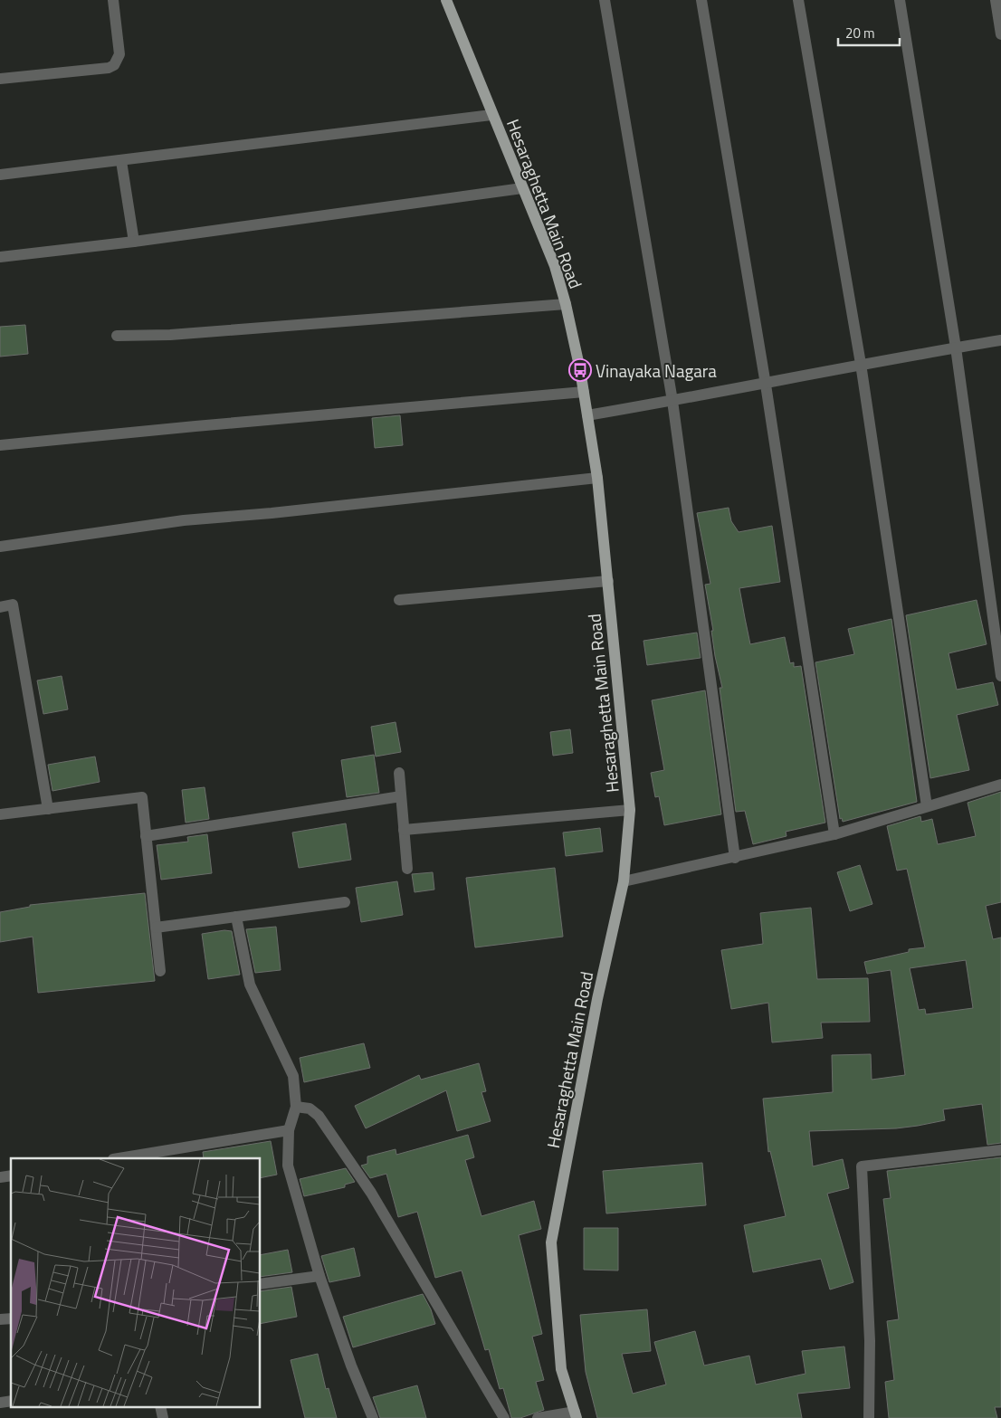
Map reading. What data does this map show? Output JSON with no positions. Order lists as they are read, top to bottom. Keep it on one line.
{"streets":{"main road":["Hesaraghetta Main Road"]},"places":{"bus stop":["Vinayaka Nagara"]},"scale_bar":"20 m"}
